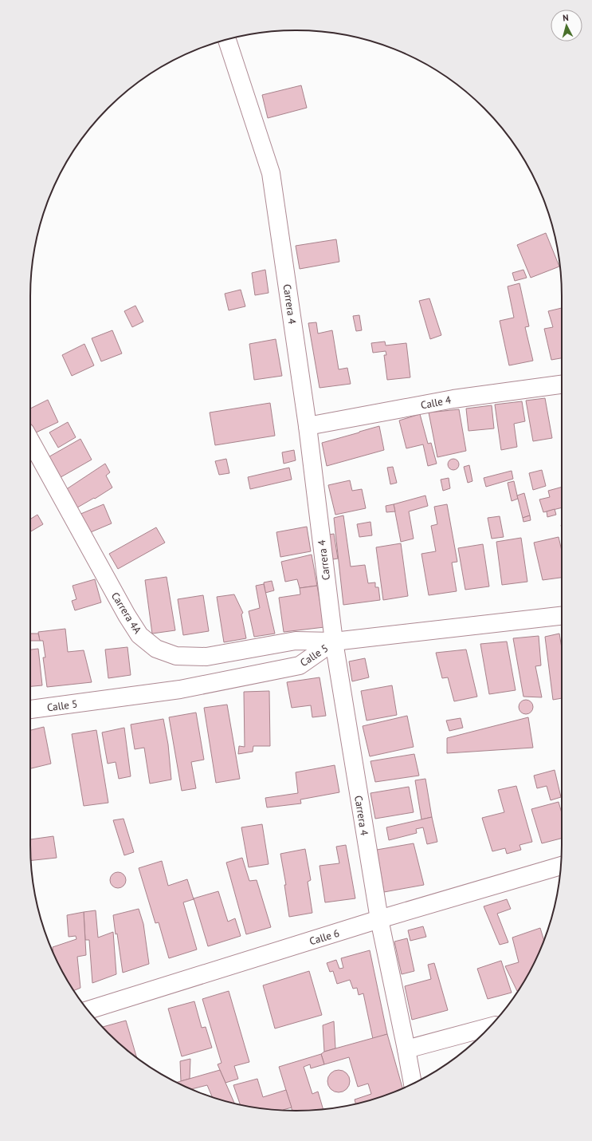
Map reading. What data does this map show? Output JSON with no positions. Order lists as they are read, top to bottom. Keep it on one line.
{"streets":{"street":["Carrera 4","Calle 4","Carrera 4A","Calle 5","Calle 6"]},"crossings":[["Carrera 4","Calle 4"],["Carrera 4","Carrera 4A"],["Carrera 4","Calle 5"],["Carrera 4","Calle 6"],["Carrera 4A","Calle 5"]],"north":"top"}
